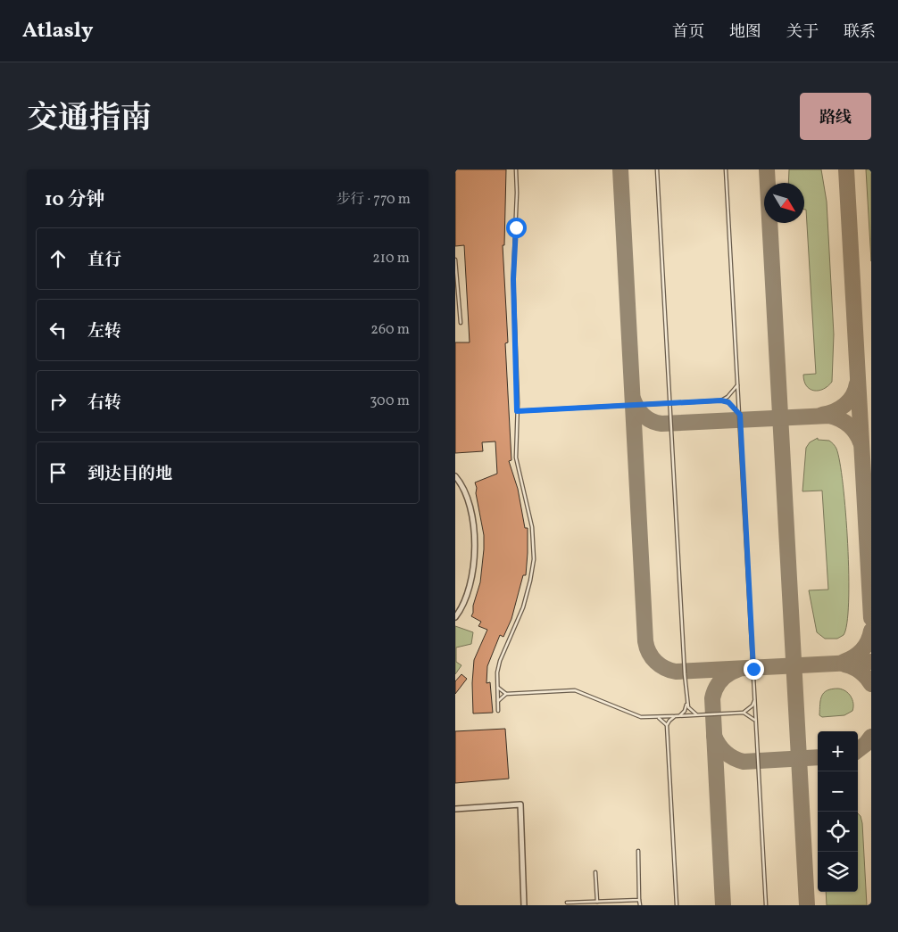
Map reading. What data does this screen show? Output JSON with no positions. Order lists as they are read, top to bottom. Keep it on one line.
{"north":"bottom right","page":{"header":"Atlasly","nav":["首页","地图","关于","联系"],"title":"交通指南","buttons":"路线","heading":["10 分钟","步行 · 770 m"],"list":[["直行","210 m"],["左转","260 m"],["右转","300 m"],"到达目的地"],"map_buttons":["+","−"]}}
